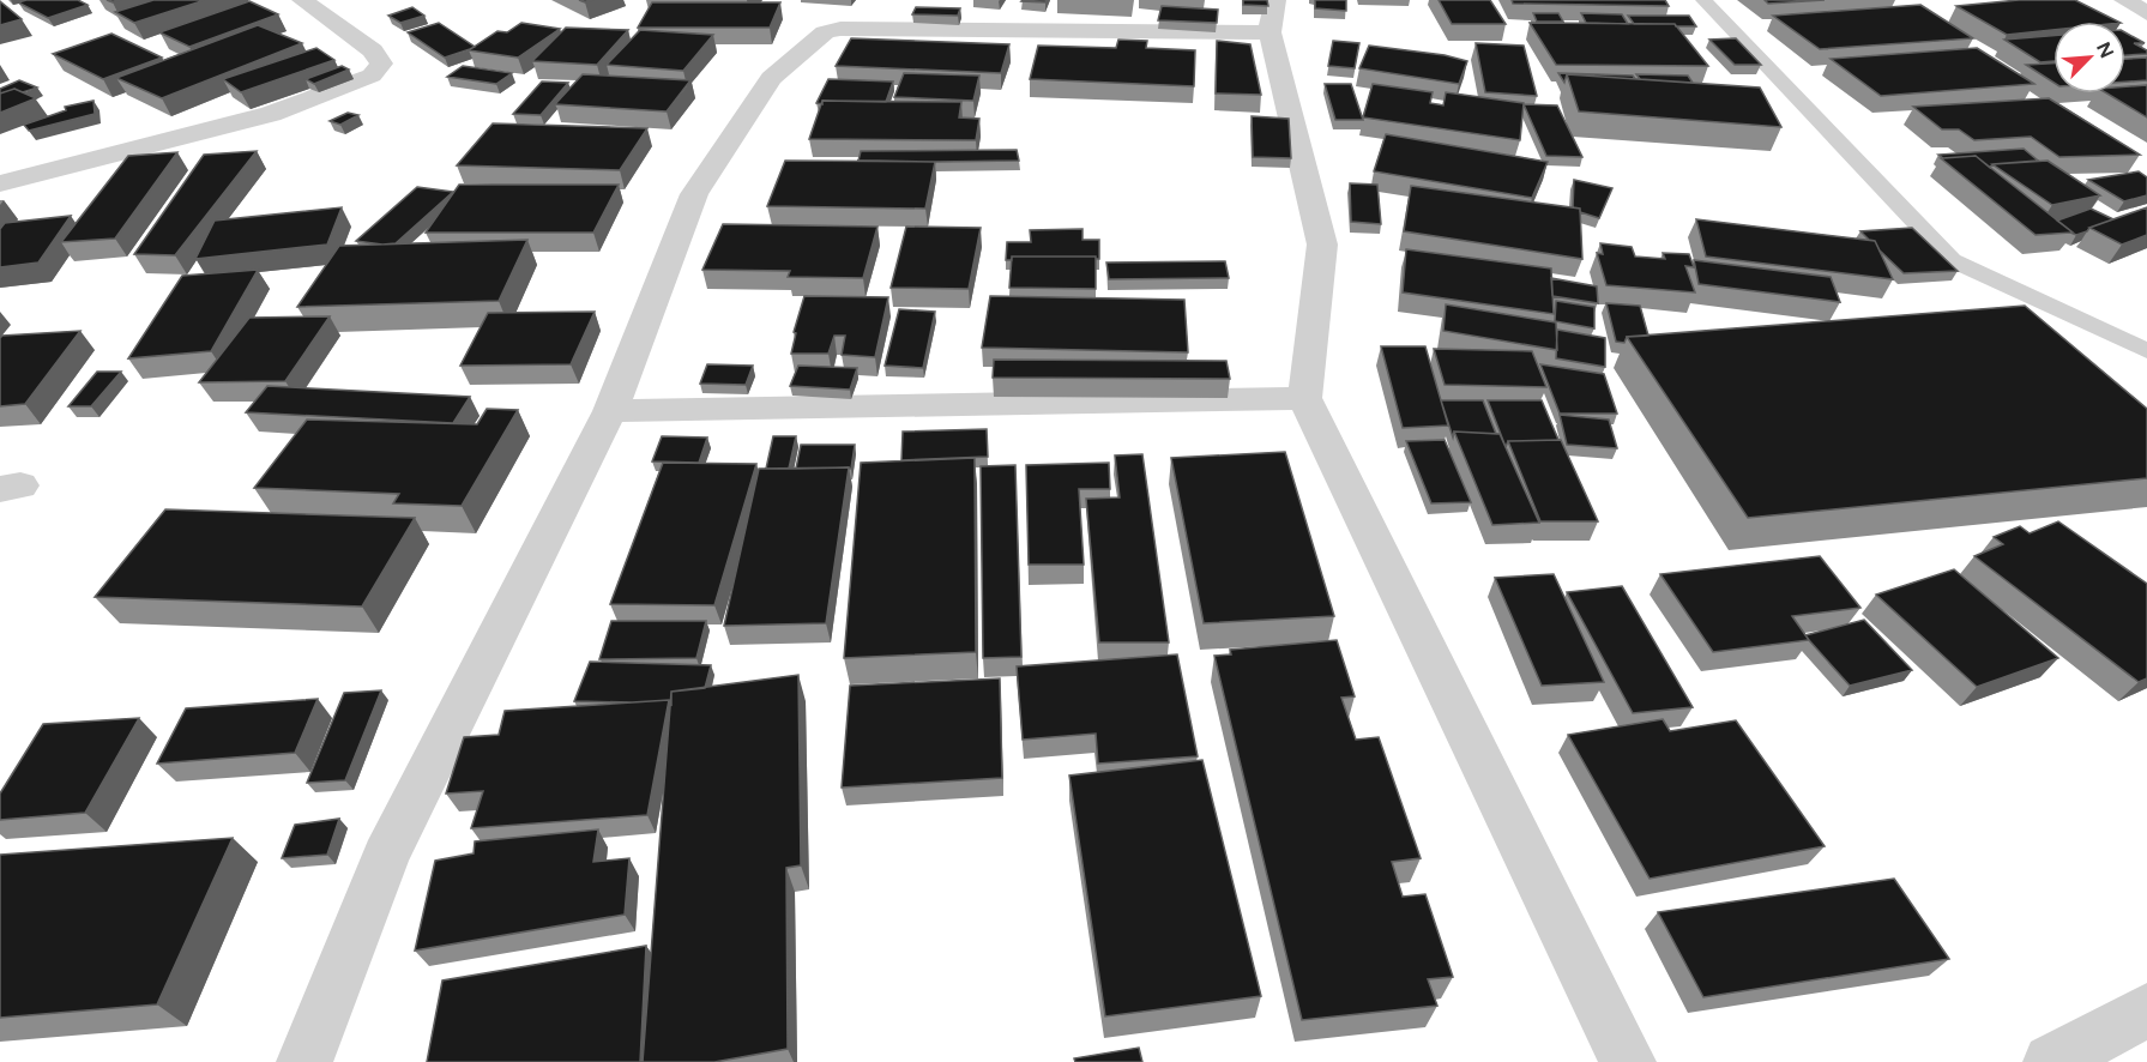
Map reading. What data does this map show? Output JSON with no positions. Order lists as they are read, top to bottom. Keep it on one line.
{"north":"top right"}
